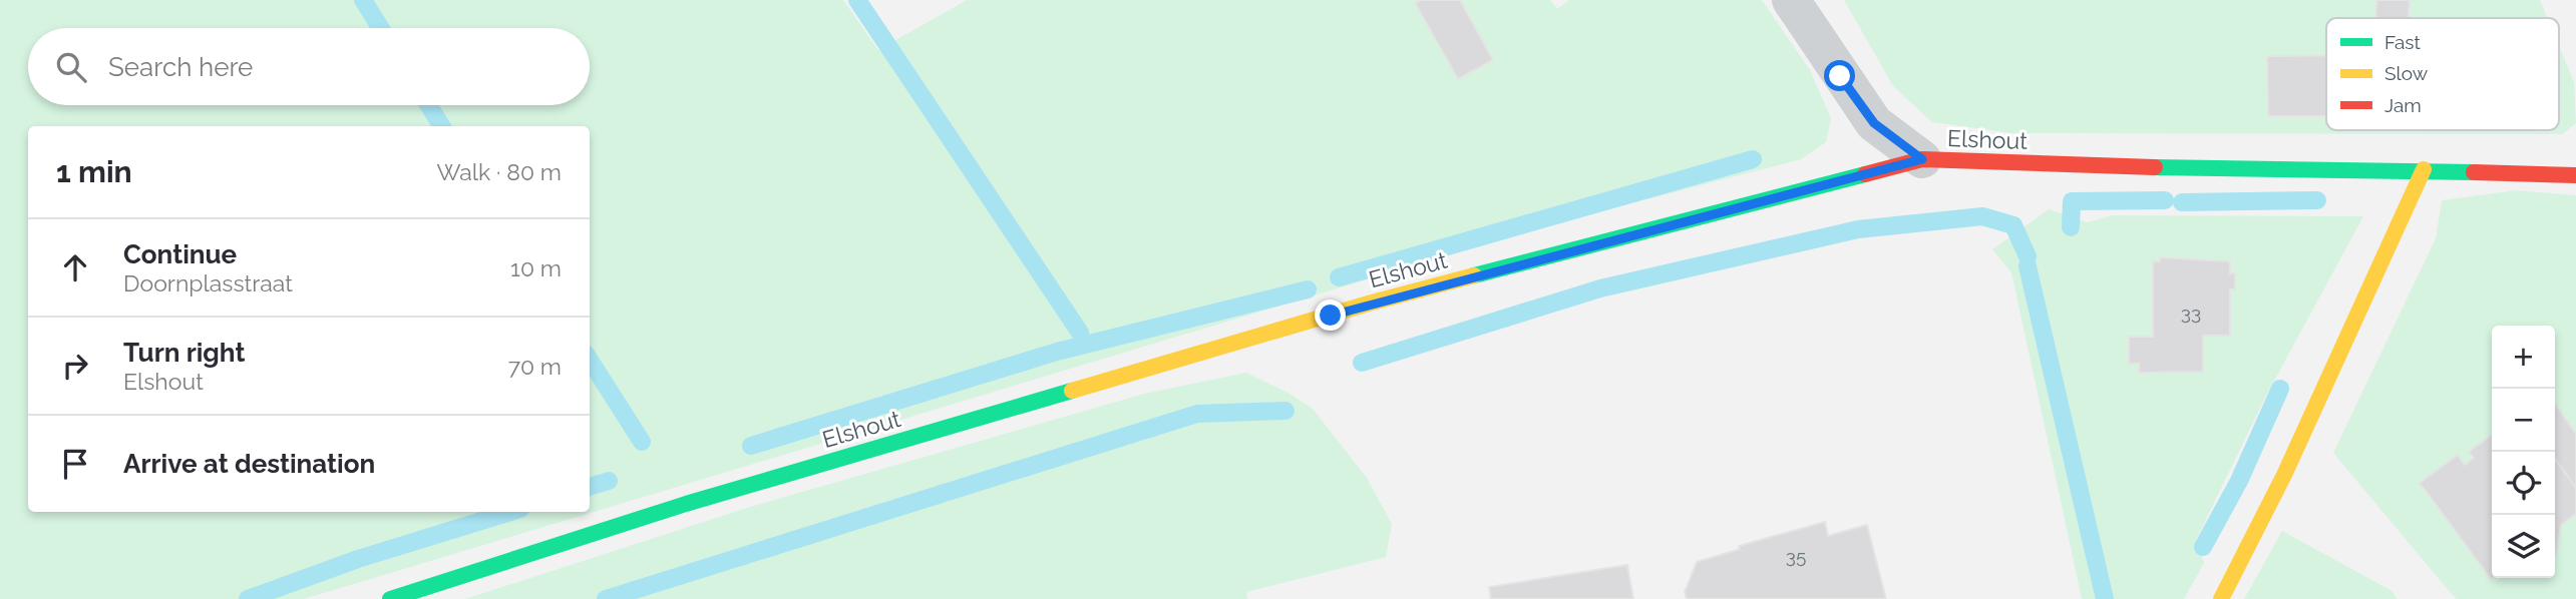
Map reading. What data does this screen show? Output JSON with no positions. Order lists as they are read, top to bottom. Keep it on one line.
{"streets":{"street":["Elshout"]},"house_numbers":["33","35"],"legend":["Fast","Slow","Jam"],"page":{"search":"Search here","heading":["1 min","Walk · 80 m"],"list":[["Continue","Doornplasstraat","10 m"],["Turn right","Elshout","70 m"],"Arrive at destination"],"map_buttons":["+","−"]}}
